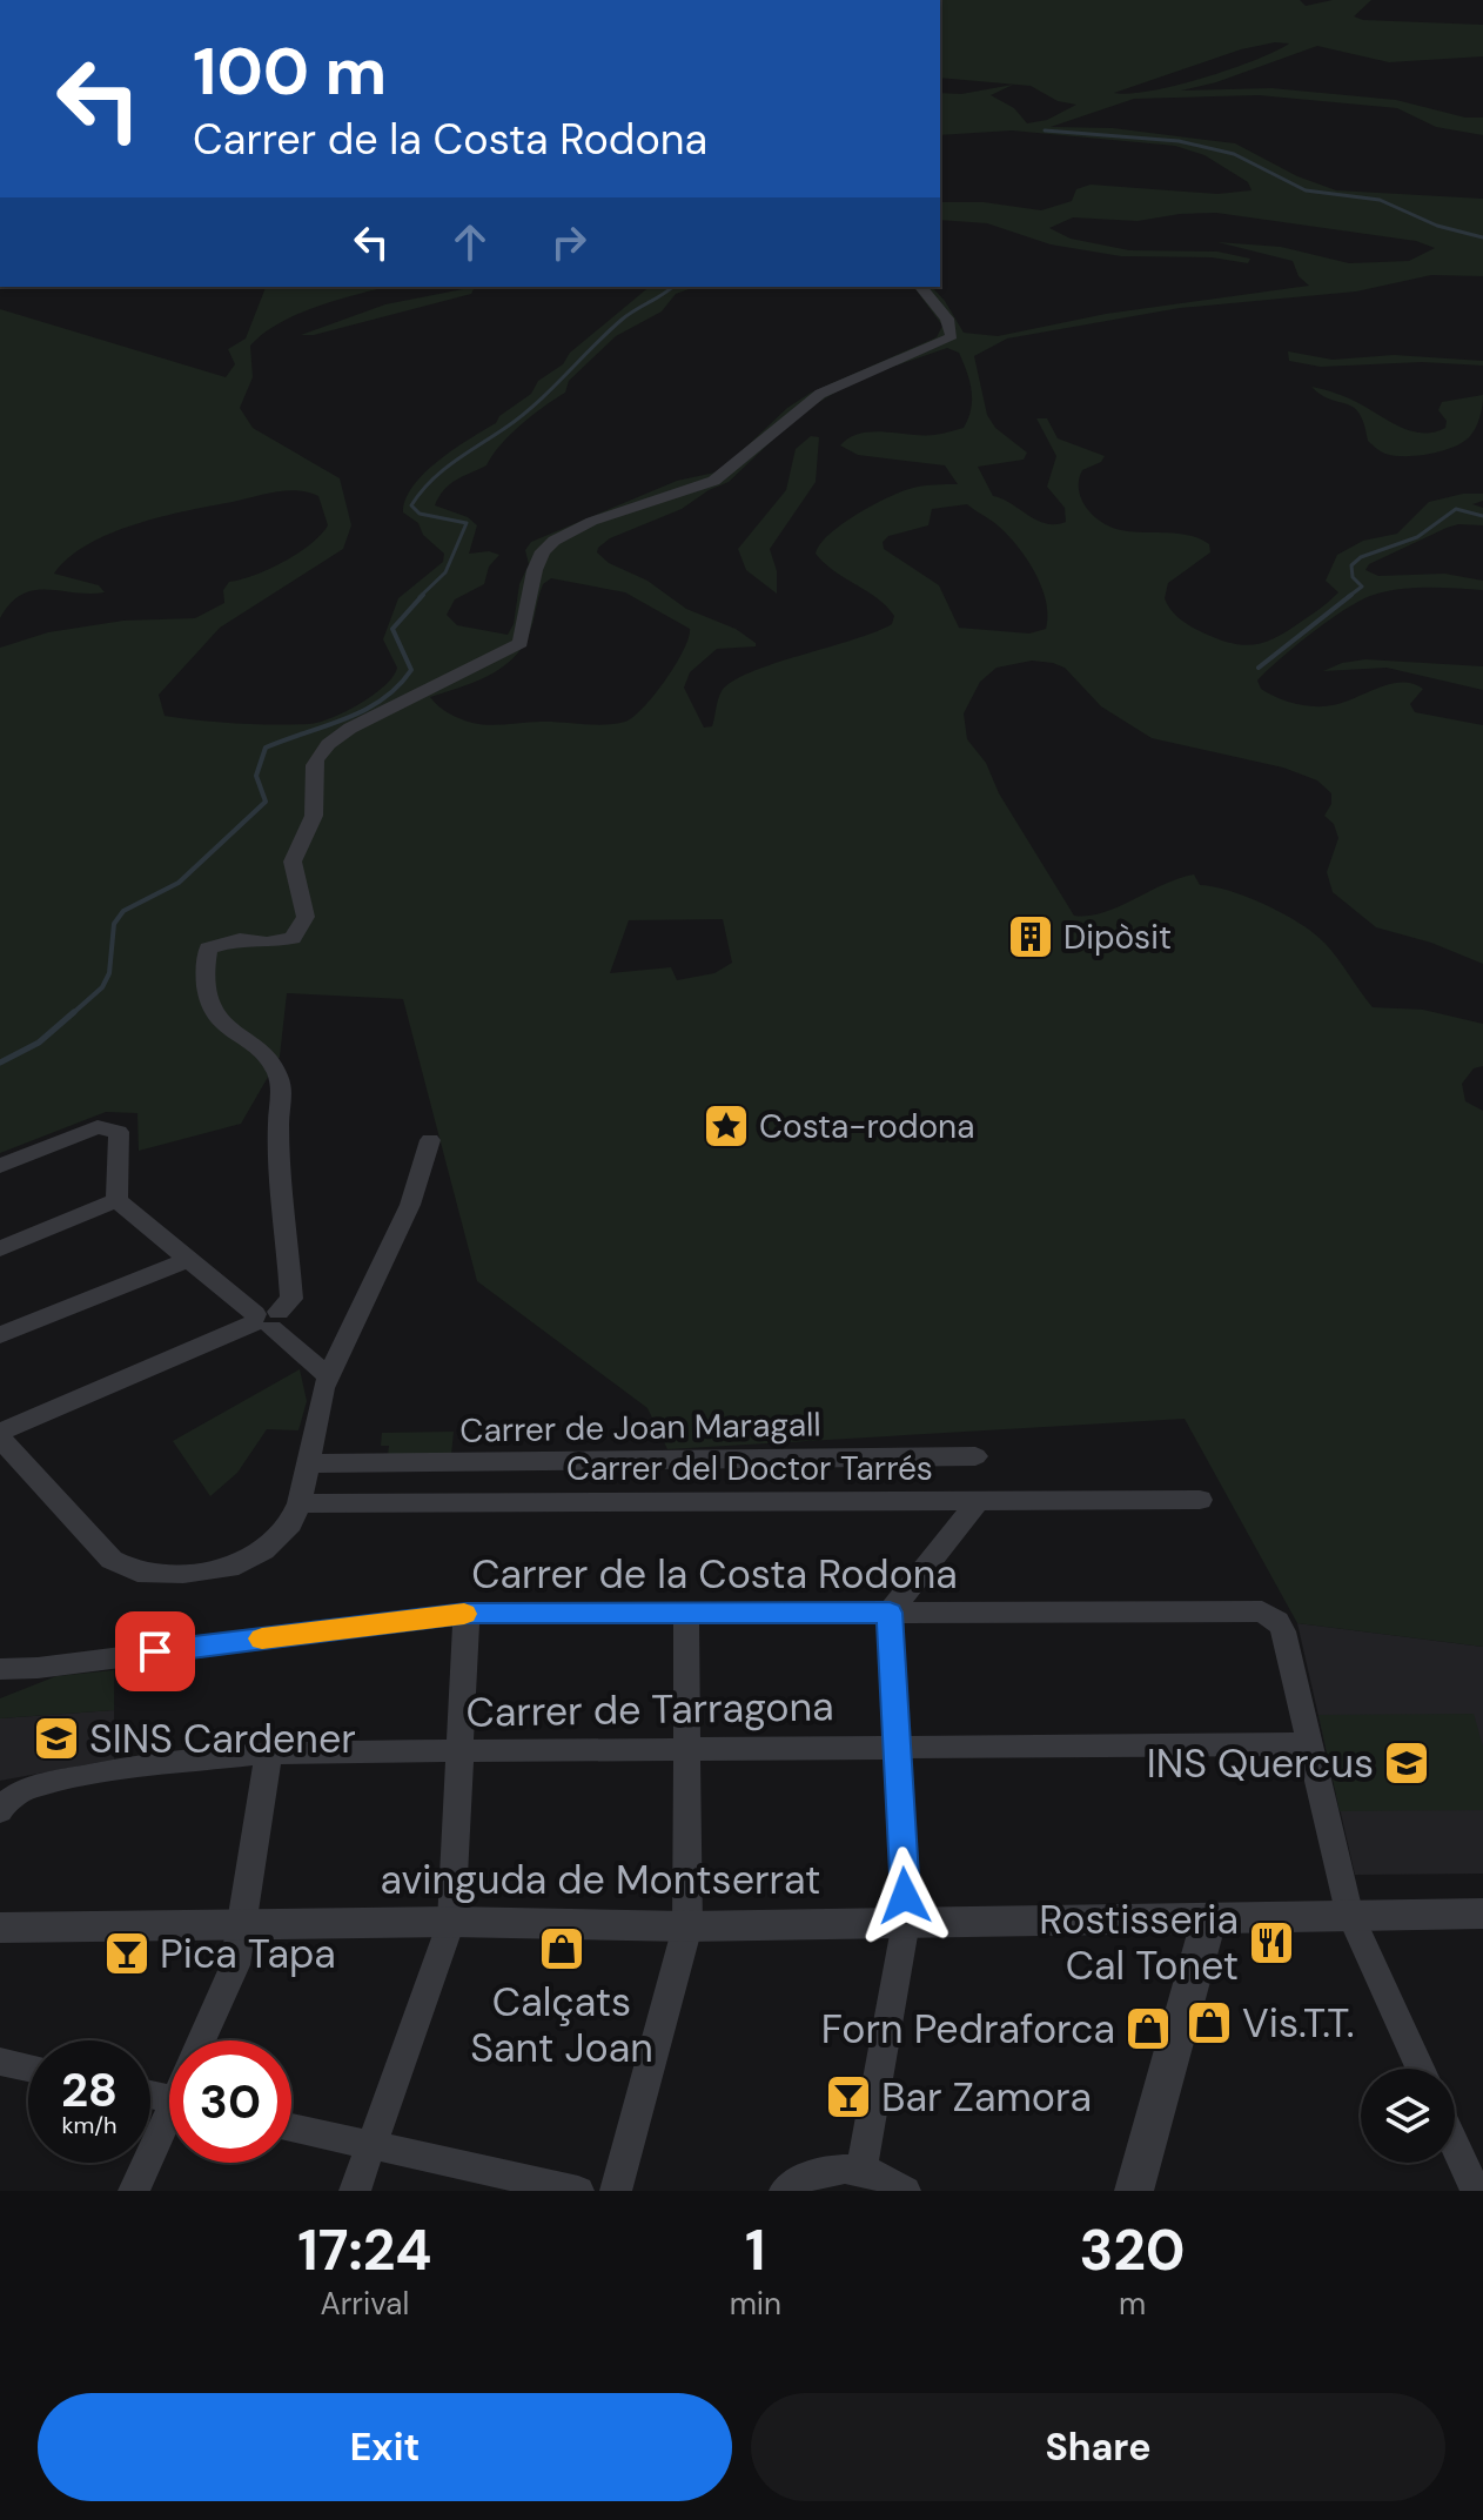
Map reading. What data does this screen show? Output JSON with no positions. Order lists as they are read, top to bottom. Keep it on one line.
{"streets":{"street":["Carrer de Joan Maragall","Carrer del Doctor Tarrés","Carrer de la Costa Rodona","Carrer de Tarragona","avinguda de Montserrat"]},"crossings":[["Carrer de la Costa Rodona","Carrer de Tarragona"]],"places":{"building":["Dipòsit"],"place":["Costa-rodona"],"school or university":["SINS Cardener","INS Quercus"],"restaurant":["Rostisseria Cal Tonet"],"shop":["Calçats Sant Joan","Vis.T.T.","Forn Pedraforca"],"bar":["Pica Tapa","Bar Zamora"]},"page":{"turn":["100 m","Carrer de la Costa Rodona"],"speed":"28 km/h","limit":"30","eta":["17:24","Arrival","1","min","320","m"],"buttons":["Exit","Share"]}}
